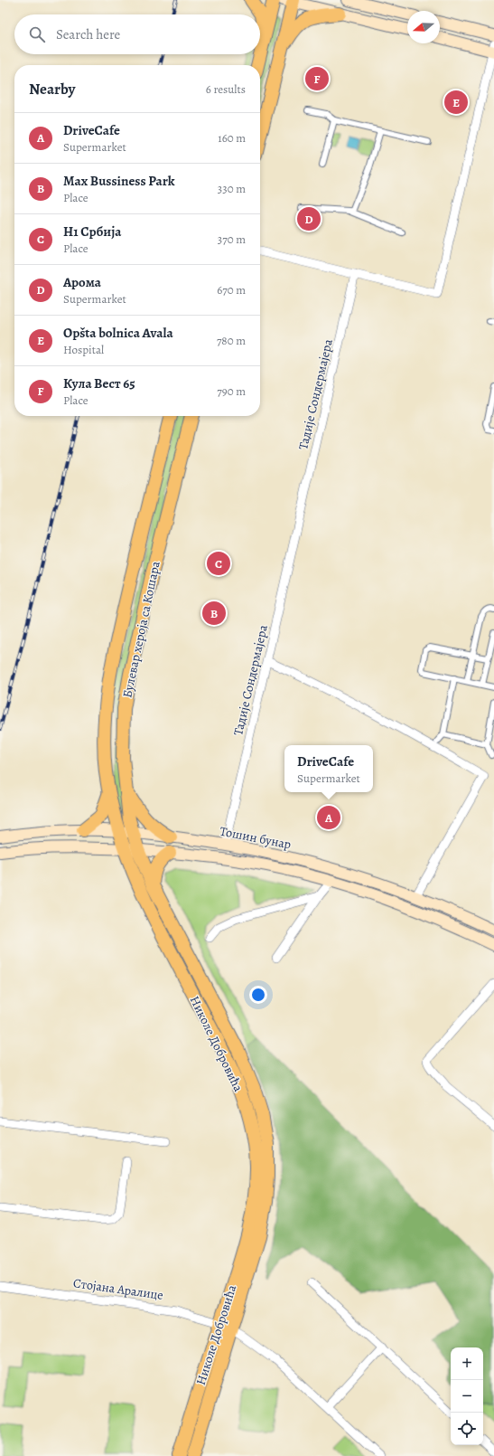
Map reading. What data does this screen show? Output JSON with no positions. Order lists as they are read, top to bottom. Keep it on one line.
{"streets":{"main road":["Булевар хероја са Кошара","Тошин бунар","Николе Добровића"],"street":["Тадије Сондермајера","Стојана Аралице"]},"crossings":[["Тадије Сондермајера","Тошин бунар"],["Булевар хероја са Кошара","Тошин бунар"],["Булевар хероја са Кошара","Николе Добровића"],["Тошин бунар","Николе Добровића"],["Николе Добровића","Стојана Аралице"]],"north":"left","page":{"search":"Search here","pins":["F","E","D","C","B","A"],"heading":["Nearby","6 results"],"list":[{"mark":"A","name":"DriveCafe","note":"Supermarket","value":"160 m"},{"mark":"B","name":"Max Bussiness Park","note":"Place","value":"330 m"},{"mark":"C","name":"Н1 Србија","note":"Place","value":"370 m"},{"mark":"D","name":"Арома","note":"Supermarket","value":"670 m"},{"mark":"E","name":"Opšta bolnica Avala","note":"Hospital","value":"780 m"},{"mark":"F","name":"Кула Вест 65","note":"Place","value":"790 m"}],"popup":["DriveCafe","Supermarket"],"map_buttons":["+","−"]}}
